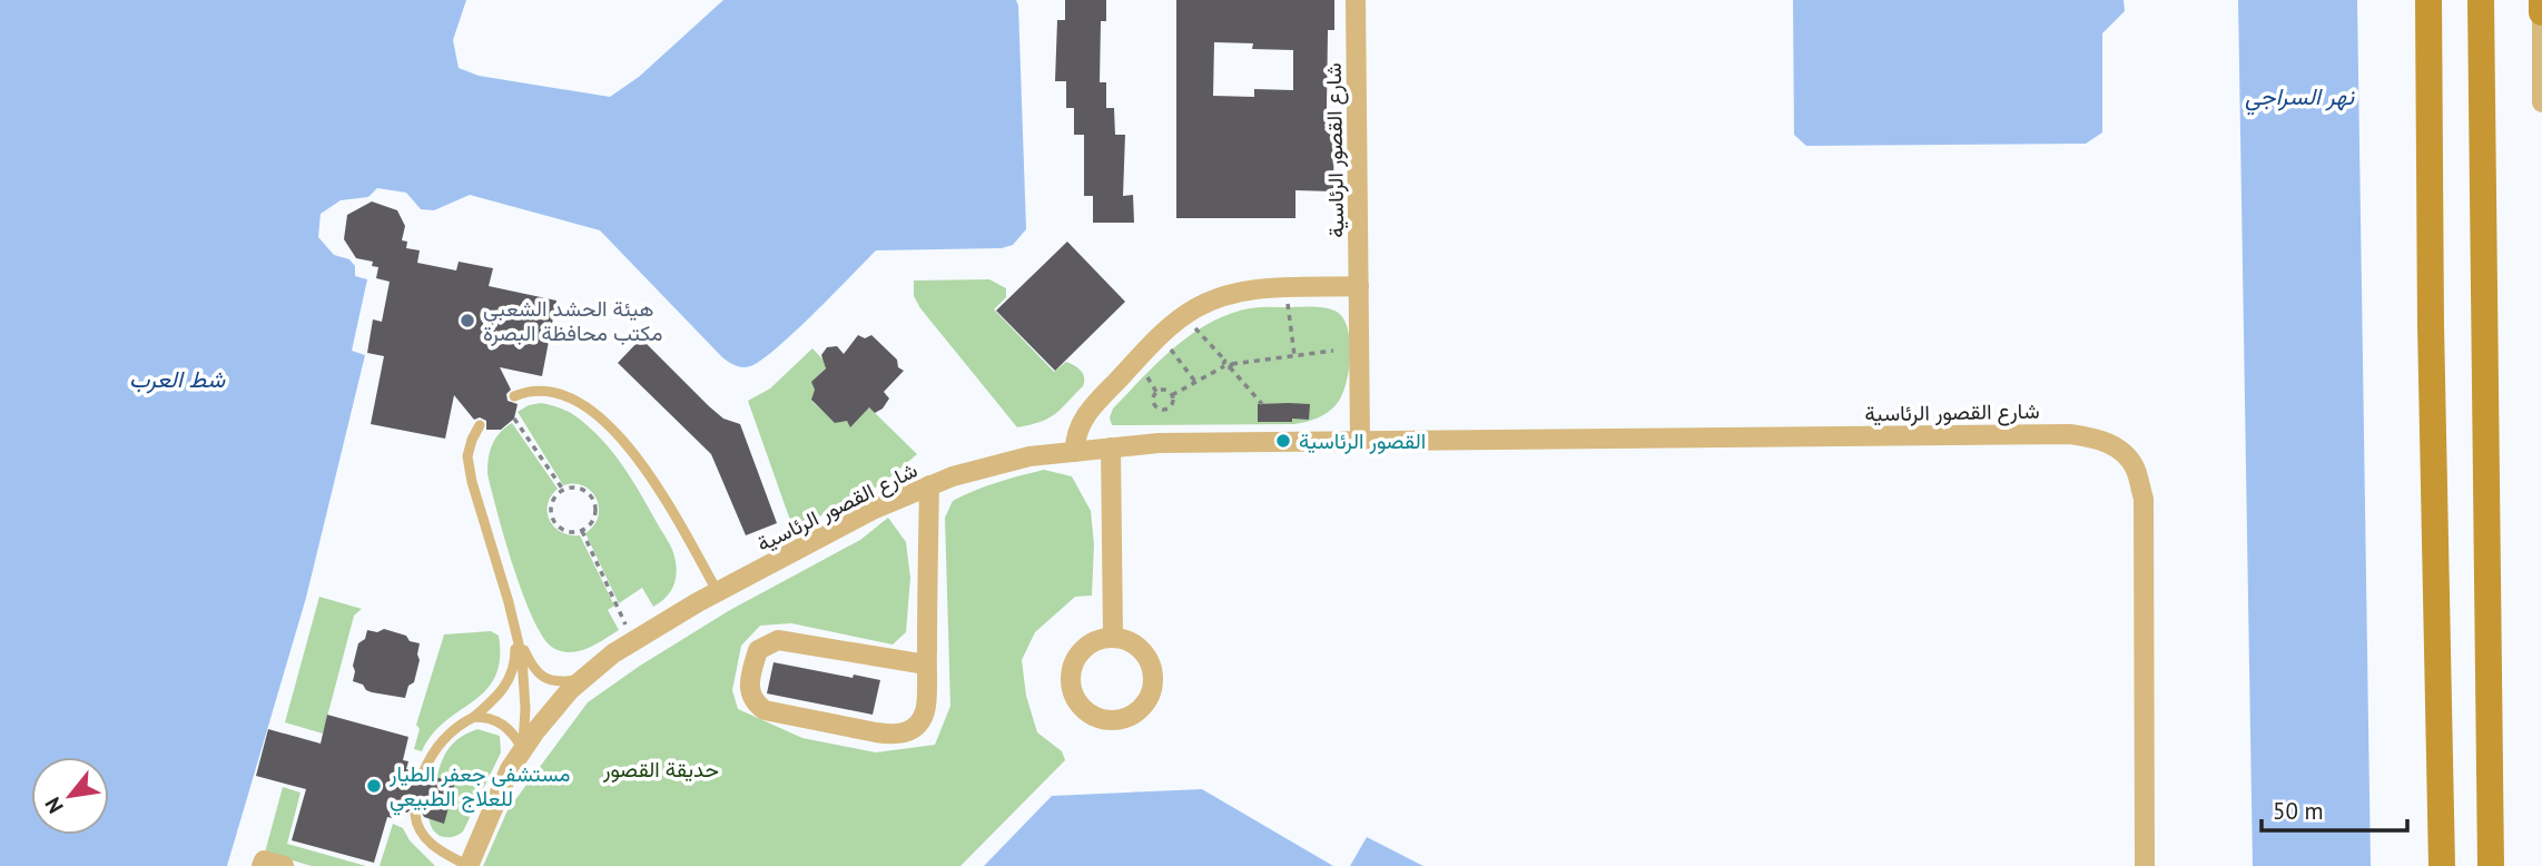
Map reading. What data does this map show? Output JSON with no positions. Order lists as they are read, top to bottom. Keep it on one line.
{"streets":{"street":["شارع القصور الرئاسية"]},"water":["نهر السراجي","شط العرب"],"parks":["حديقة القصور"],"places":["هيئة الحشد الشعبي مكتب محافظة البصرة","القصور الرئاسية","مستشفى جعفر الطيار للعلاج الطبيعي"],"scale_bar":"50 m","north":"bottom left"}
